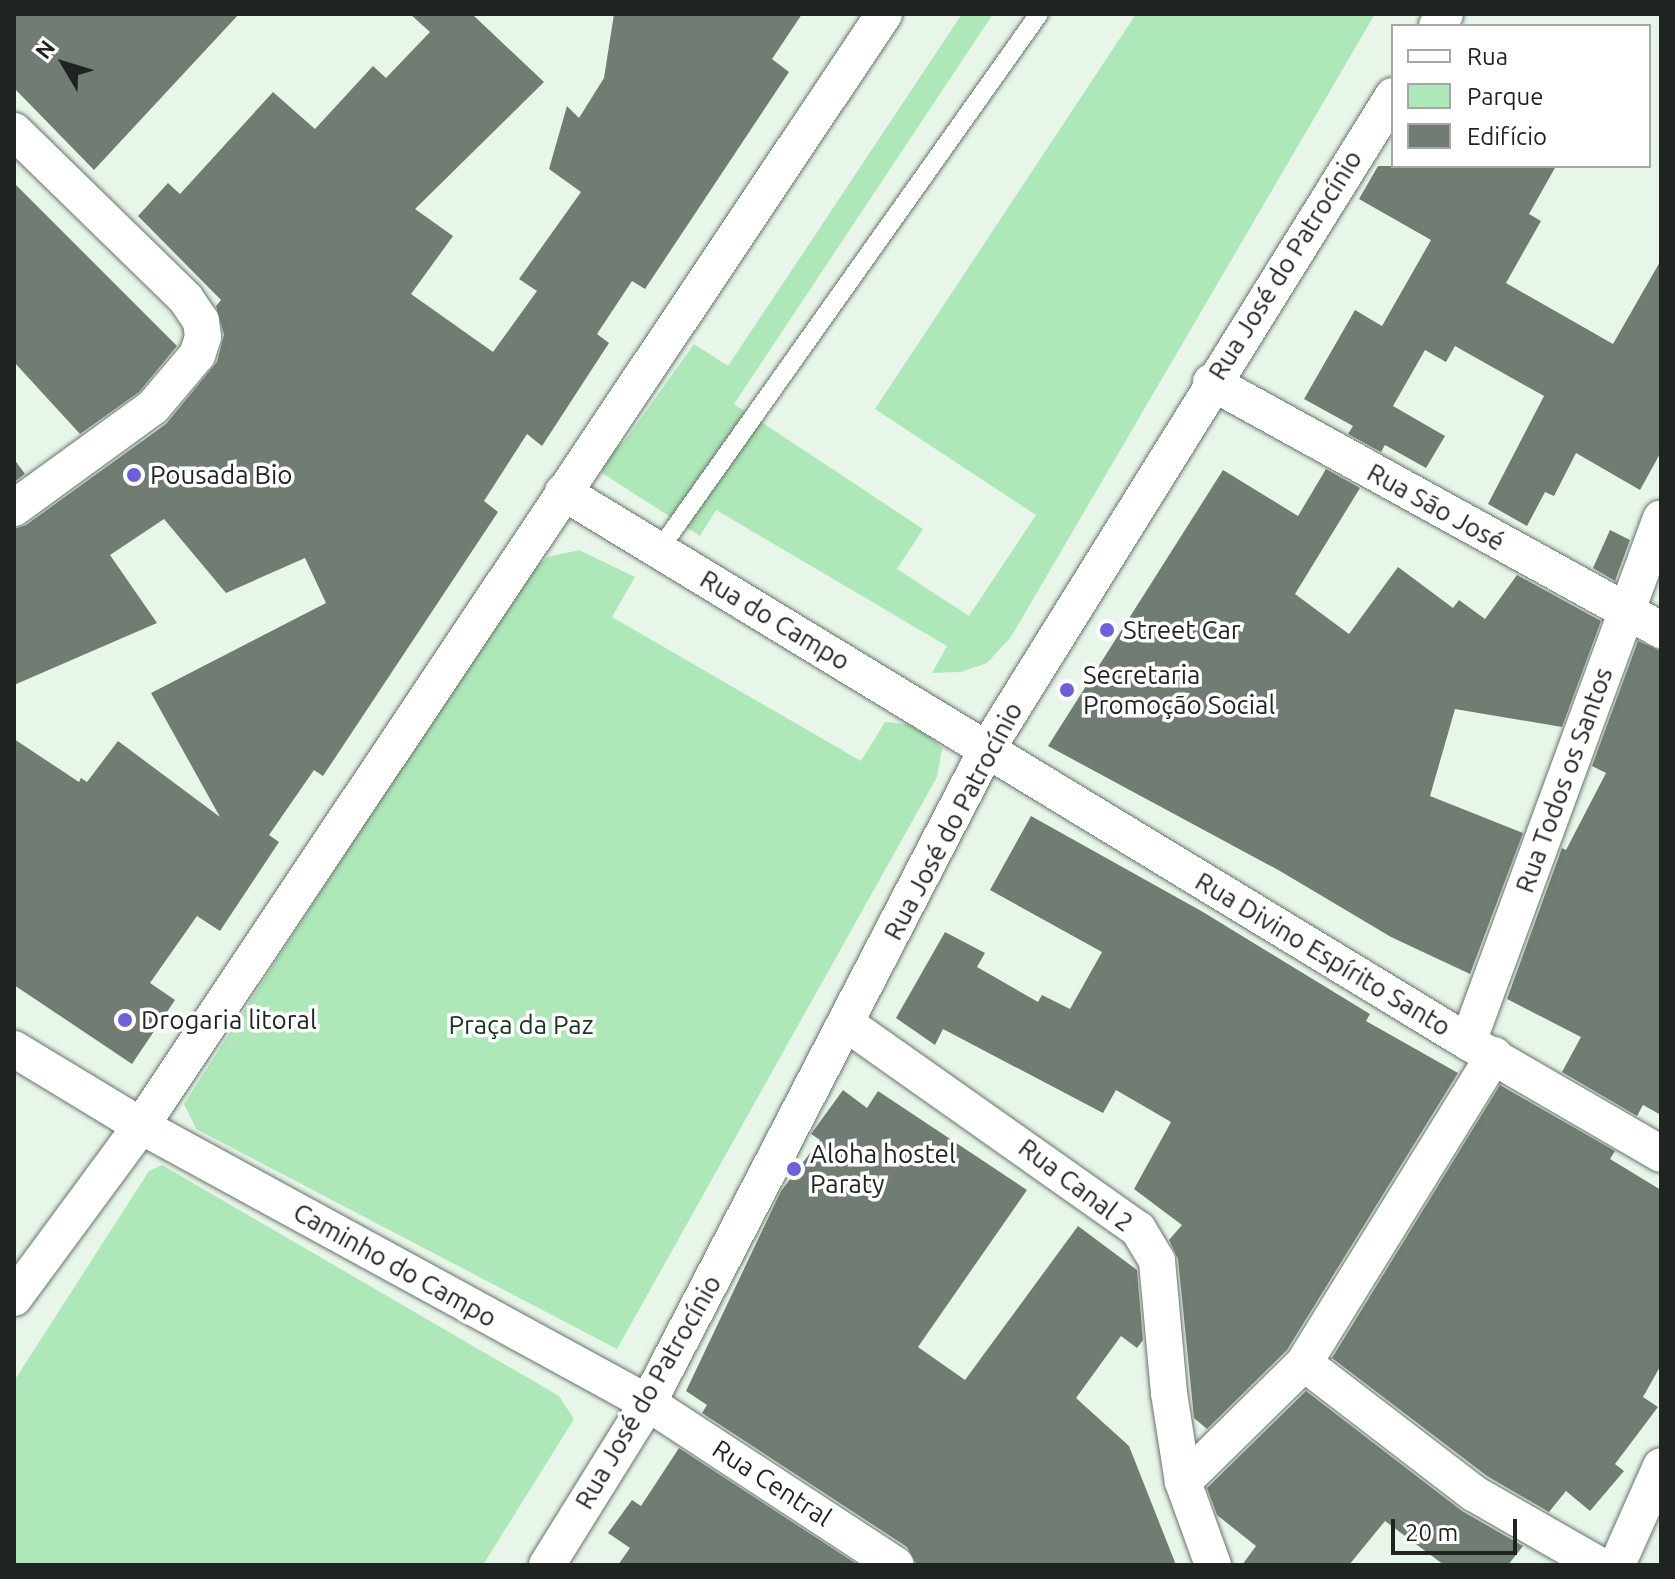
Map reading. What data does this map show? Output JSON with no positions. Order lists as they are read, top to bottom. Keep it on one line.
{"streets":{"street":["Rua José do Patrocínio","Rua São José","Rua do Campo","Rua Todos os Santos","Rua Divino Espírito Santo","Rua Canal 2","Caminho do Campo","Rua Central"]},"crossings":[["Rua José do Patrocínio","Rua São José"],["Rua José do Patrocínio","Rua do Campo"],["Rua José do Patrocínio","Rua Divino Espírito Santo"],["Rua José do Patrocínio","Rua Canal 2"],["Rua José do Patrocínio","Caminho do Campo"],["Rua José do Patrocínio","Rua Central"],["Rua São José","Rua Todos os Santos"],["Rua do Campo","Rua Divino Espírito Santo"],["Rua Todos os Santos","Rua Divino Espírito Santo"],["Rua Todos os Santos","Rua Canal 2"],["Caminho do Campo","Rua Central"]],"parks":["Praça da Paz"],"places":["Pousada Bio","Street Car","Secretaria Promoção Social","Drogaria litoral","Aloha hostel Paraty"],"legend":["Rua","Parque","Edifício"],"scale_bar":"20 m","north":"top left"}
